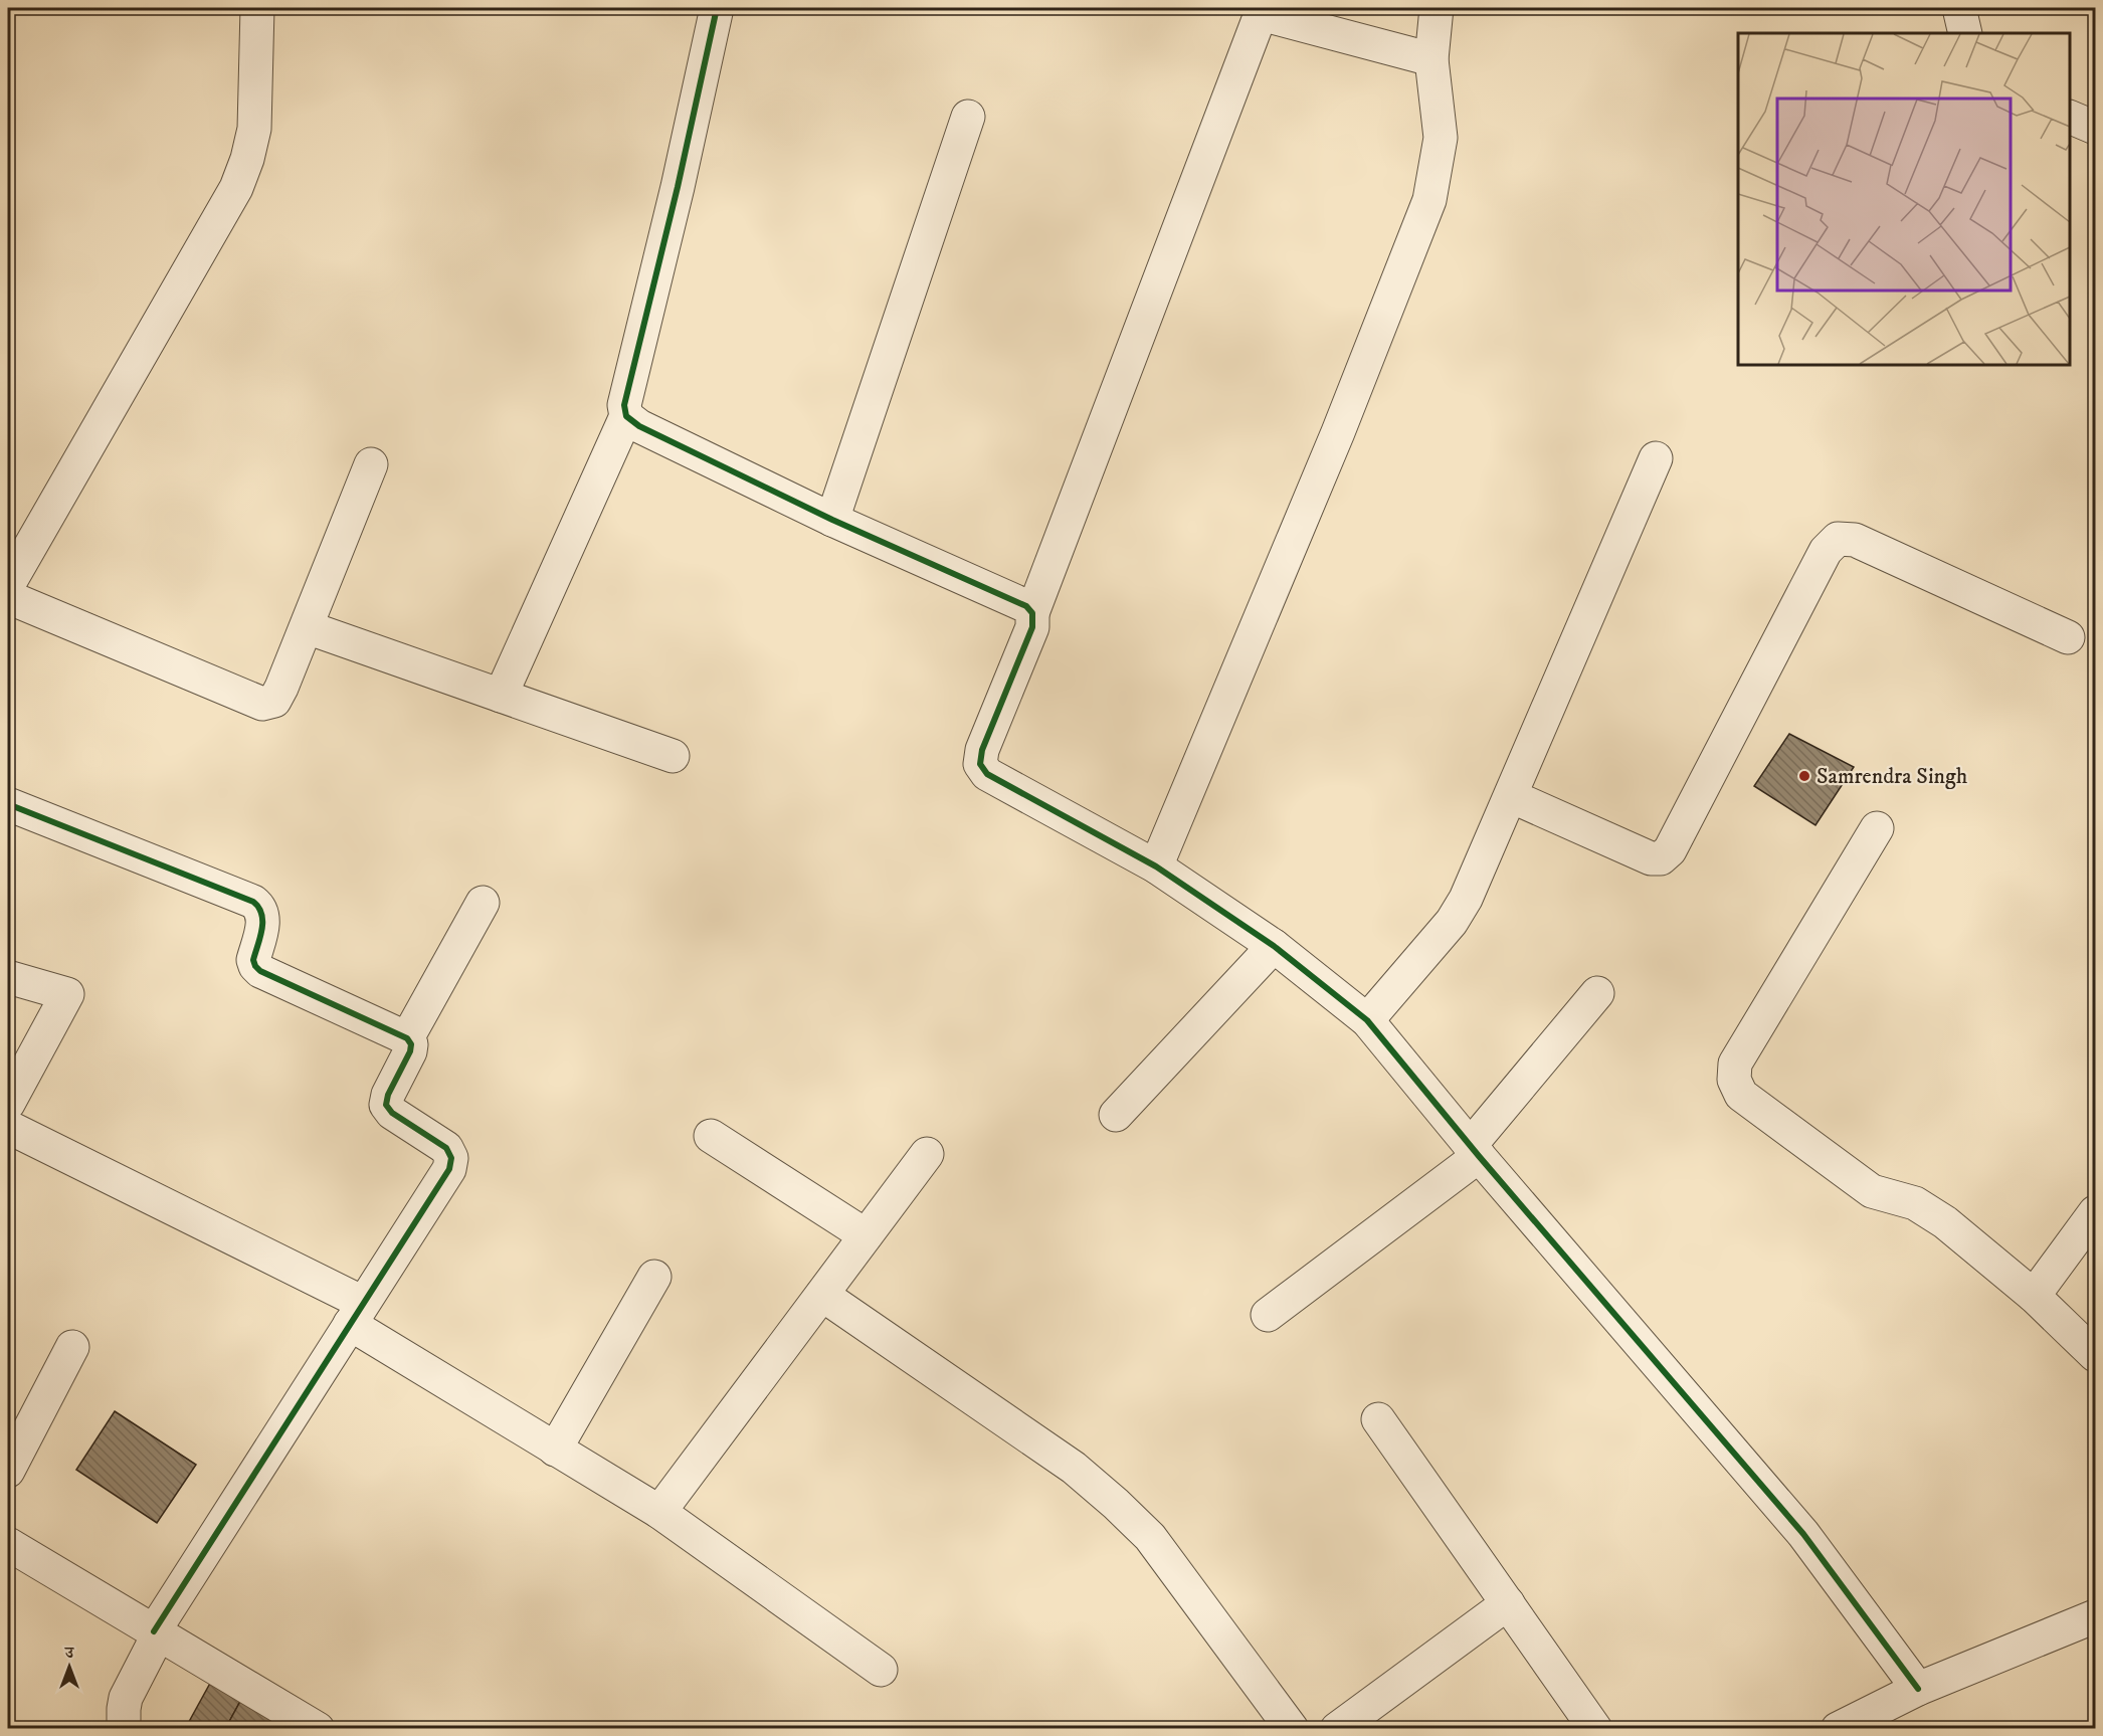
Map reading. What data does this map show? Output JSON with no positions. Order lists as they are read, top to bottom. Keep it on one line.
{"places":["Samrendra Singh"],"north":"top"}
